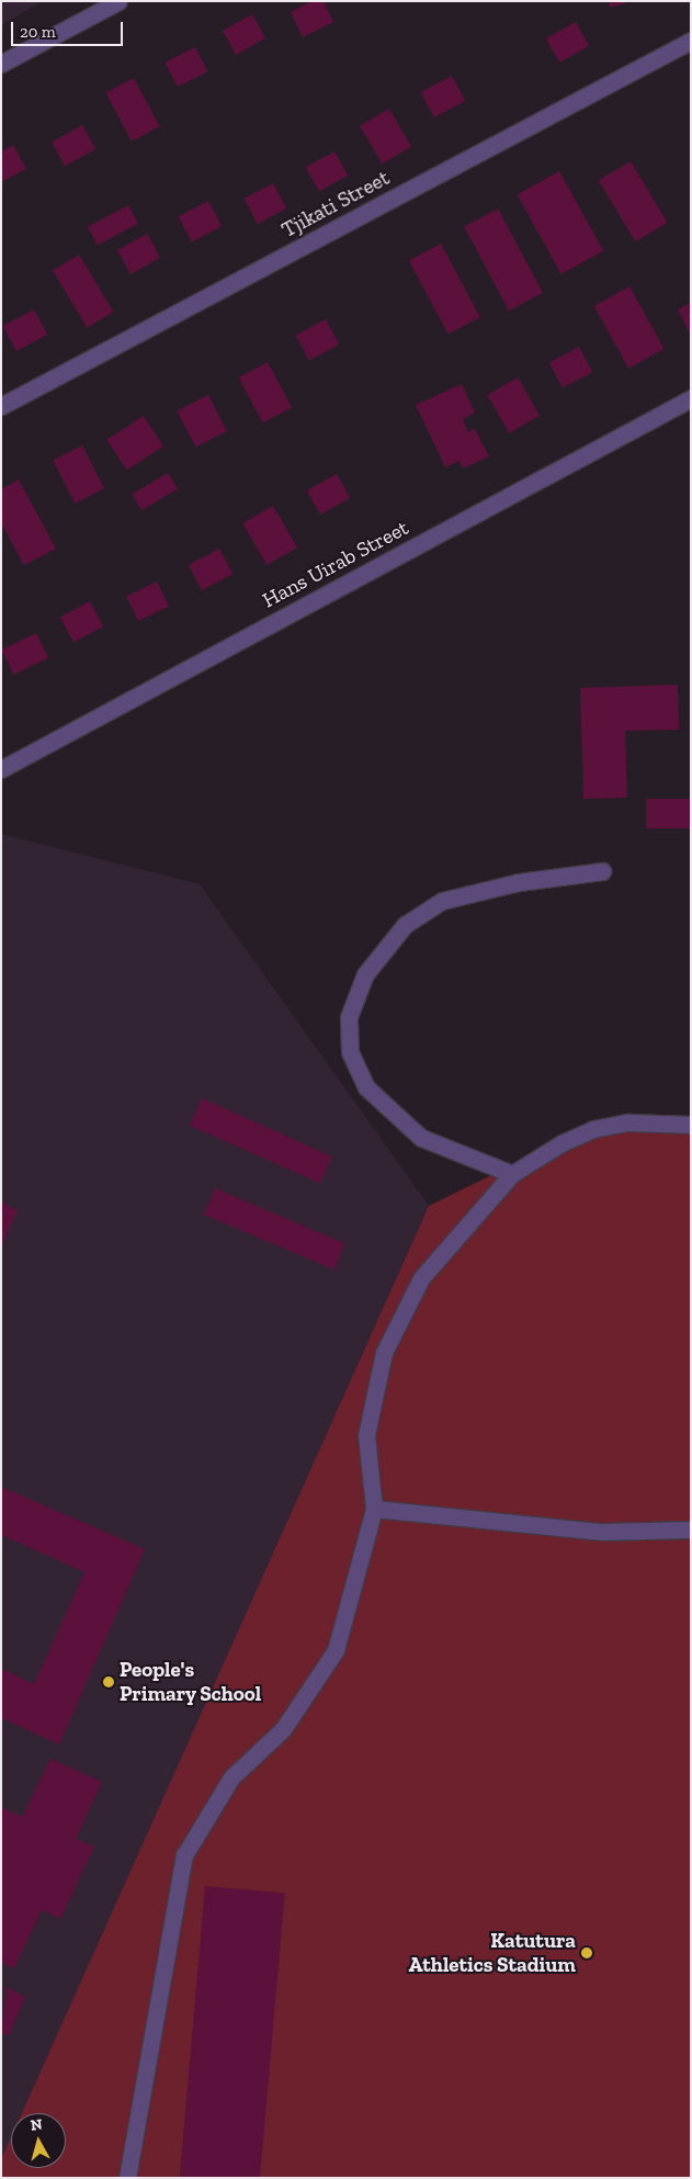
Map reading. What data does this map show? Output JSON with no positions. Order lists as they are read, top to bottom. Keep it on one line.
{"streets":{"street":["Tjikati Street","Hans Uirab Street"]},"places":["People's Primary School","Katutura Athletics Stadium"],"scale_bar":"20 m","north":"top"}
